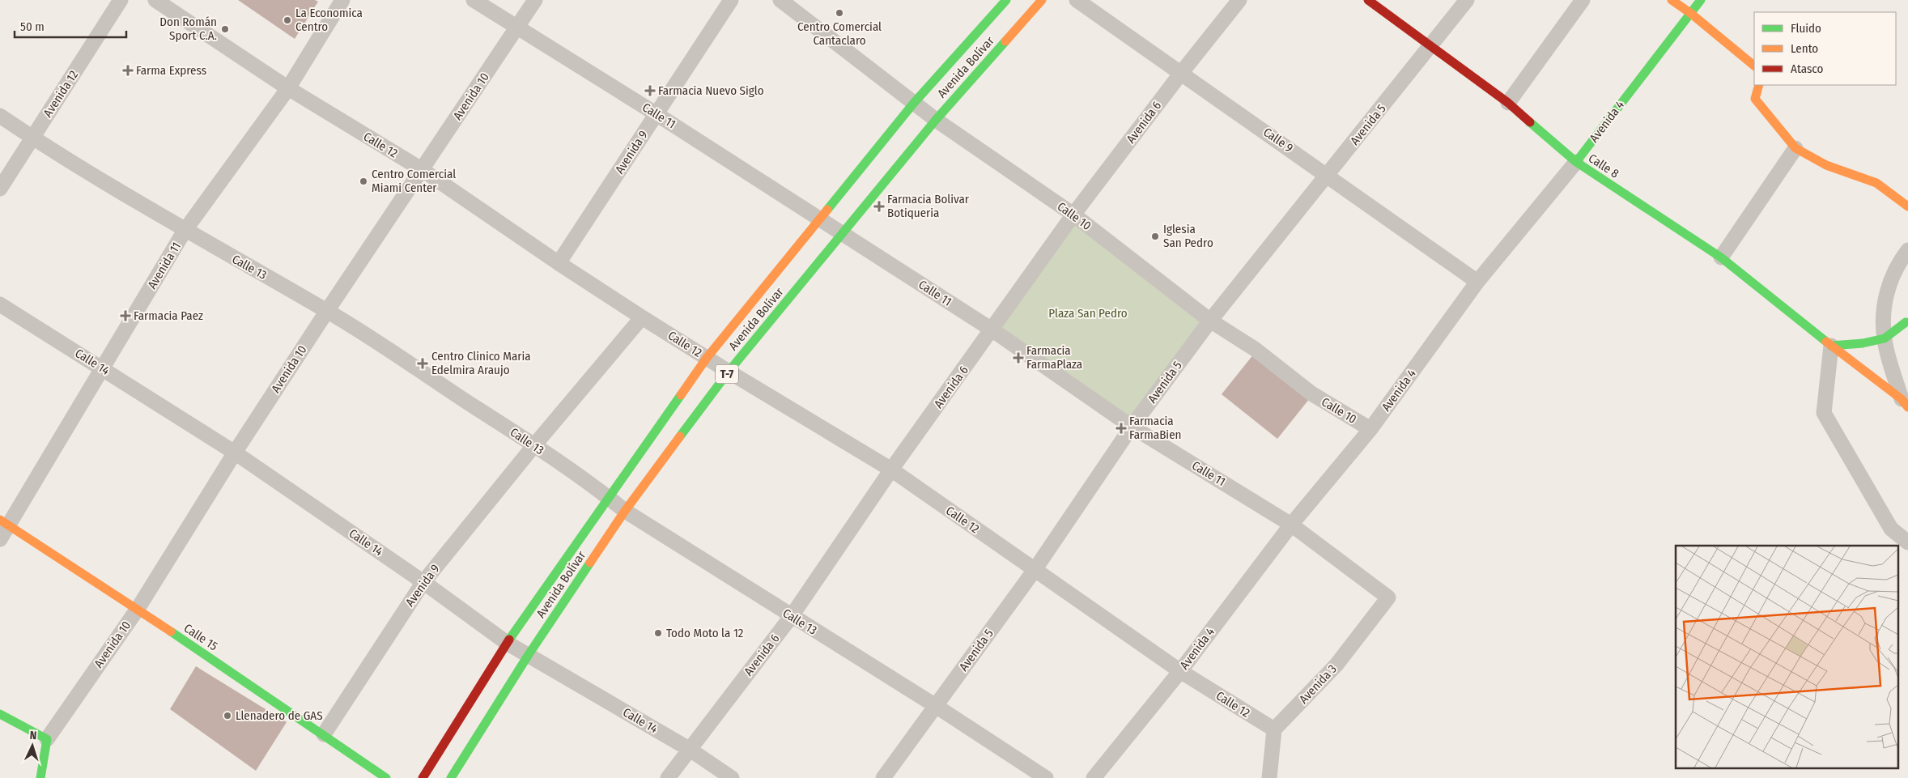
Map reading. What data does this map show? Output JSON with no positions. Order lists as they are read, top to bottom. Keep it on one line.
{"streets":{"main road":["Avenida Bolívar","Avenida 4","Calle 8","T-7","Calle 15"],"street":["Avenida 12","Avenida 10","Calle 11","Avenida 6","Avenida 5","Calle 9","Calle 12","Avenida 9","Calle 10","Avenida 11","Calle 13","Calle 14","Avenida 3"]},"crossings":[["Avenida Bolívar","Calle 11"],["Avenida Bolívar","Calle 12"],["Avenida Bolívar","Calle 10"],["Avenida Bolívar","Calle 13"],["Avenida Bolívar","Calle 14"],["Avenida 12","Calle 13"],["Avenida 10","Calle 11"],["Avenida 10","Calle 12"],["Avenida 10","Calle 13"],["Avenida 10","Calle 14"],["Avenida 10","Calle 15"],["Calle 11","Avenida 4"],["Calle 11","Avenida 6"],["Calle 11","Avenida 5"],["Calle 11","Avenida 9"],["Calle 11","Avenida 3"],["Avenida 4","Calle 9"],["Avenida 4","Calle 12"],["Avenida 4","Calle 8"],["Avenida 4","Calle 10"],["Avenida 6","Calle 9"],["Avenida 6","Calle 12"],["Avenida 6","Calle 10"],["Avenida 6","Calle 13"],["Avenida 6","Calle 14"],["Avenida 5","Calle 9"],["Avenida 5","Calle 12"],["Avenida 5","Calle 8"],["Avenida 5","Calle 10"],["Avenida 5","Calle 13"],["Calle 12","Avenida 9"],["Calle 12","Avenida 11"],["Calle 12","Avenida 3"],["Avenida 9","Calle 13"],["Avenida 9","Calle 14"],["Avenida 9","Calle 15"],["Avenida 11","Calle 13"],["Avenida 11","Calle 14"],["Avenida 11","Calle 15"]],"parks":["Plaza San Pedro"],"places":{"other":["Centro Comercial Cantaclaro","La Economica Centro","Don Román Sport C.A.","Centro Comercial Miami Center","Iglesia San Pedro","Todo Moto la 12","Llenadero de GAS"],"health":["Farma Express","Farmacia Nuevo Siglo","Farmacia Bolivar Botiqueria","Farmacia Paez","Farmacia FarmaPlaza","Centro Clinico Maria Edelmira Araujo","Farmacia FarmaBien"]},"legend":["Fluido","Lento","Atasco"],"scale_bar":"50 m","north":"top"}
